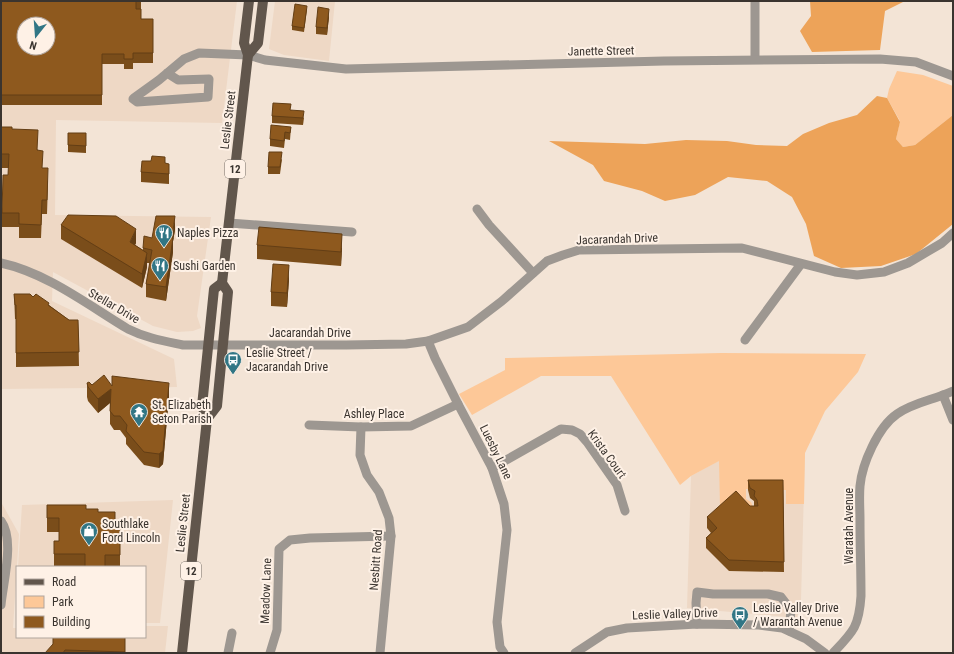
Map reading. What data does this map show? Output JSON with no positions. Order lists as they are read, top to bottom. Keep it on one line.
{"streets":{"main road":["Leslie Street","12"],"street":["Janette Street","Jacarandah Drive","Stellar Drive","Ashley Place","Luesby Lane","Krista Court","Waratah Avenue","Nesbitt Road","Meadow Lane","Leslie Valley Drive"]},"crossings":[["Janette Street","Leslie Street"],["Leslie Street","Jacarandah Drive"],["Leslie Street","Stellar Drive"],["Jacarandah Drive","Stellar Drive"],["Jacarandah Drive","Luesby Lane"],["Ashley Place","Luesby Lane"],["Ashley Place","Nesbitt Road"],["Luesby Lane","Krista Court"],["Nesbitt Road","Meadow Lane"]],"places":{"restaurant":["Naples Pizza","Sushi Garden"],"bus stop":["Leslie Street / Jacarandah Drive","Leslie Valley Drive / Warantah Avenue"],"temple":["St. Elizabeth Seton Parish"],"shop":["Southlake Ford Lincoln"]},"legend":["Road","Park","Building"],"north":"bottom"}
